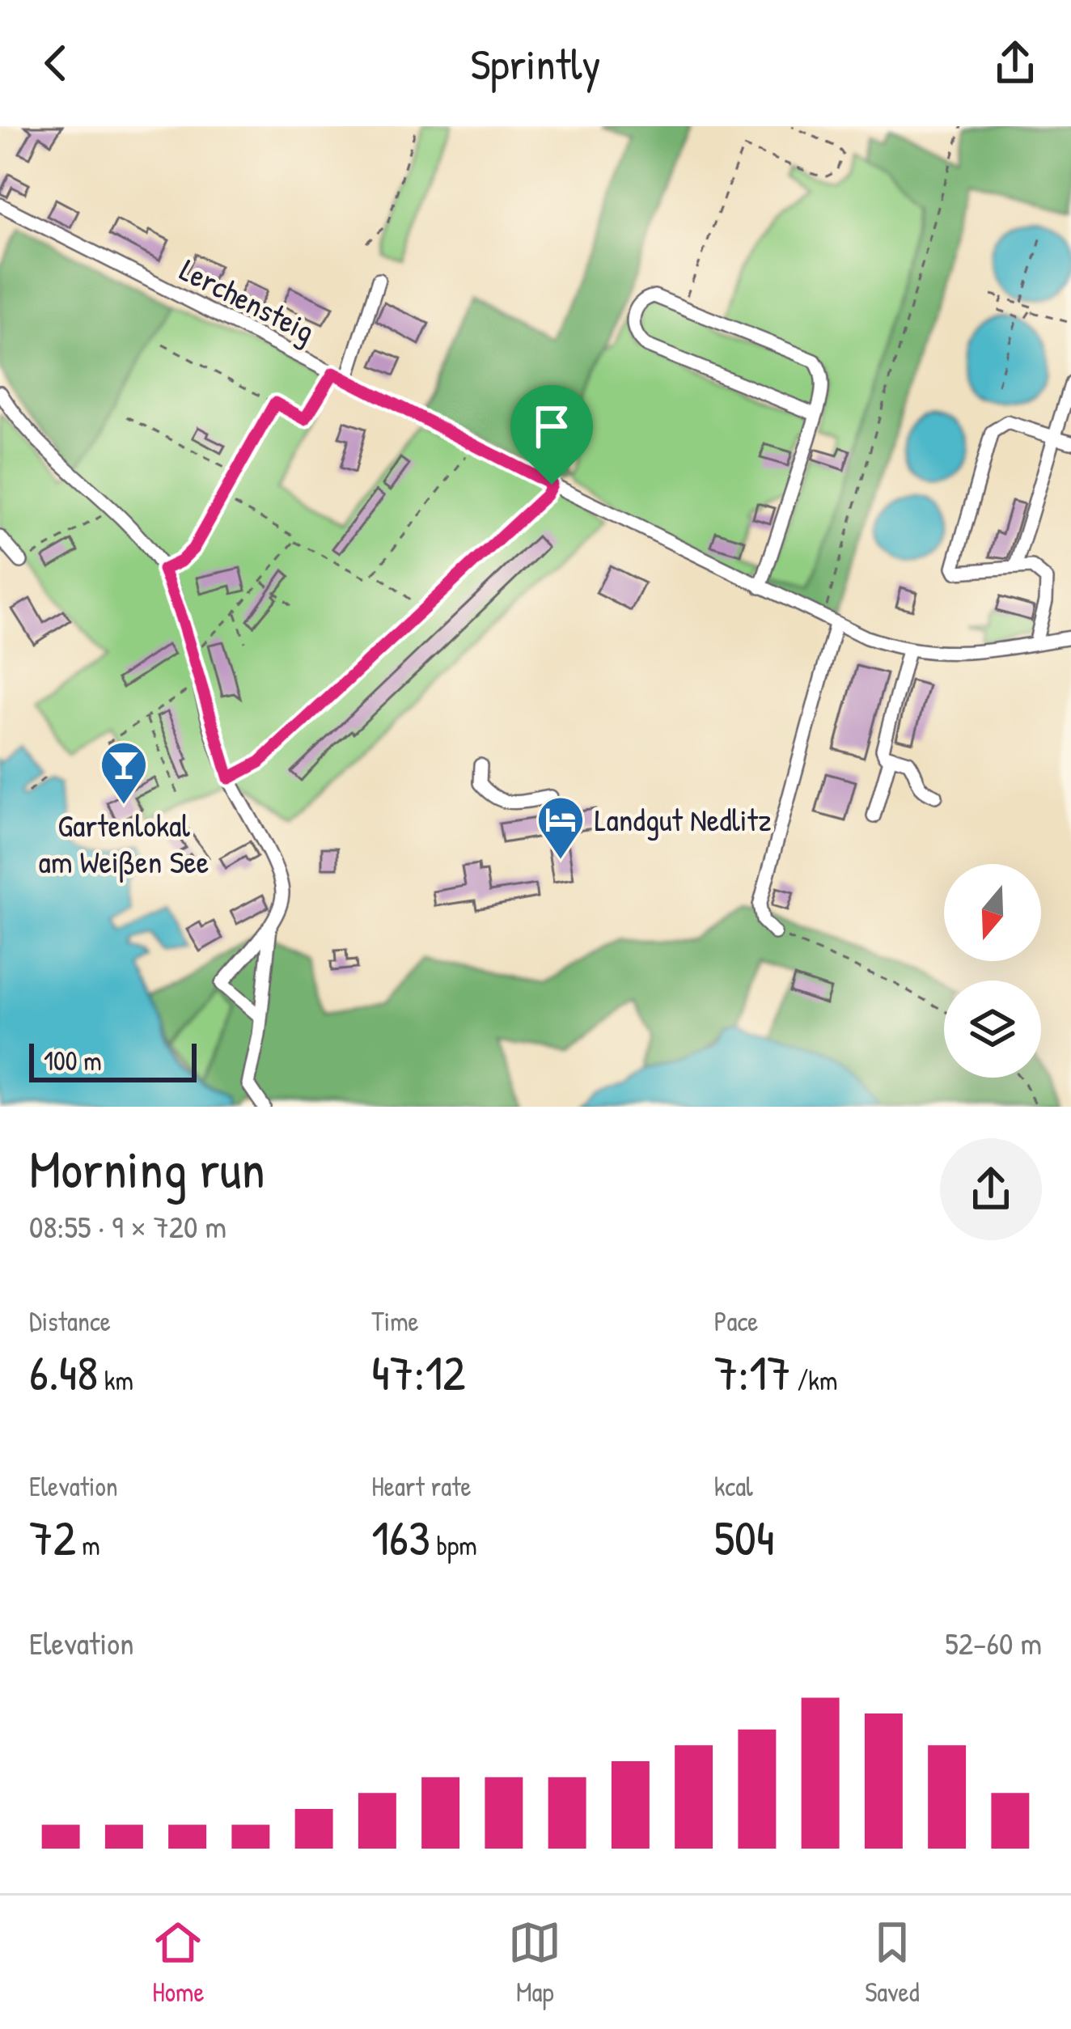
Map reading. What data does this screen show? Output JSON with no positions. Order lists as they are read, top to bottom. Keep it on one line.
{"streets":{"street":["Lerchensteig"]},"places":{"bar":["Gartenlokal am Weißen See"],"hotel":["Landgut Nedlitz"]},"scale_bar":"100 m","north":"bottom","page":{"header":"Sprintly","scale":"100 m","heading":["Morning run","08:55 · 9 × 720 m"],"stats":[["Distance","6.48 km"],["Time","47:12"],["Pace","7:17 /km"],["Elevation","72 m"],["Heart rate","163 bpm"],["kcal","504"]],"chart":["Elevation","52–60 m"],"tabs":["Home","Map","Saved"]}}
